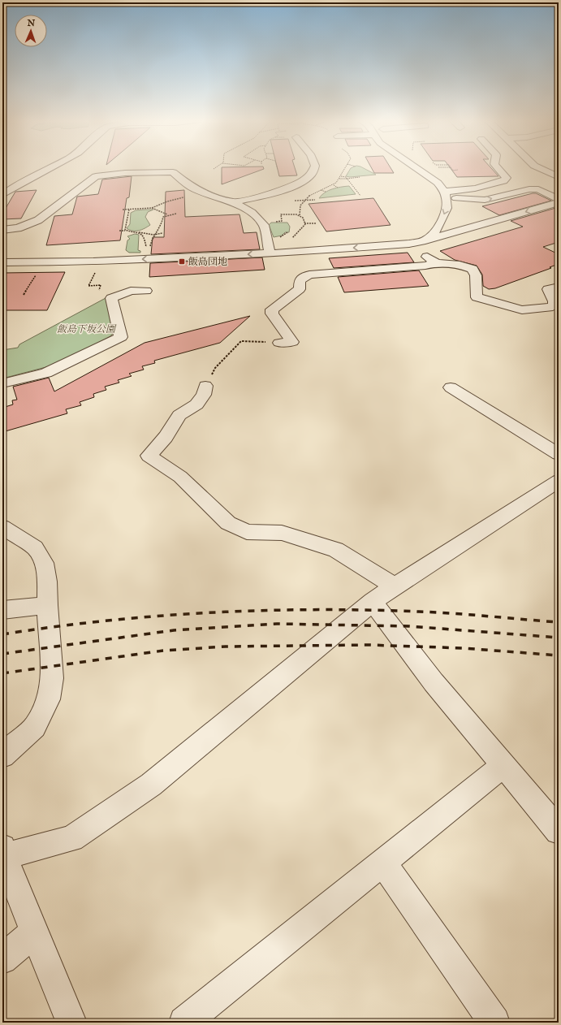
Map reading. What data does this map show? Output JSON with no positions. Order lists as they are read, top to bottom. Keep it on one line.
{"parks":["飯島下坂公園"],"places":{"transit":["飯島団地"]},"north":"top"}
